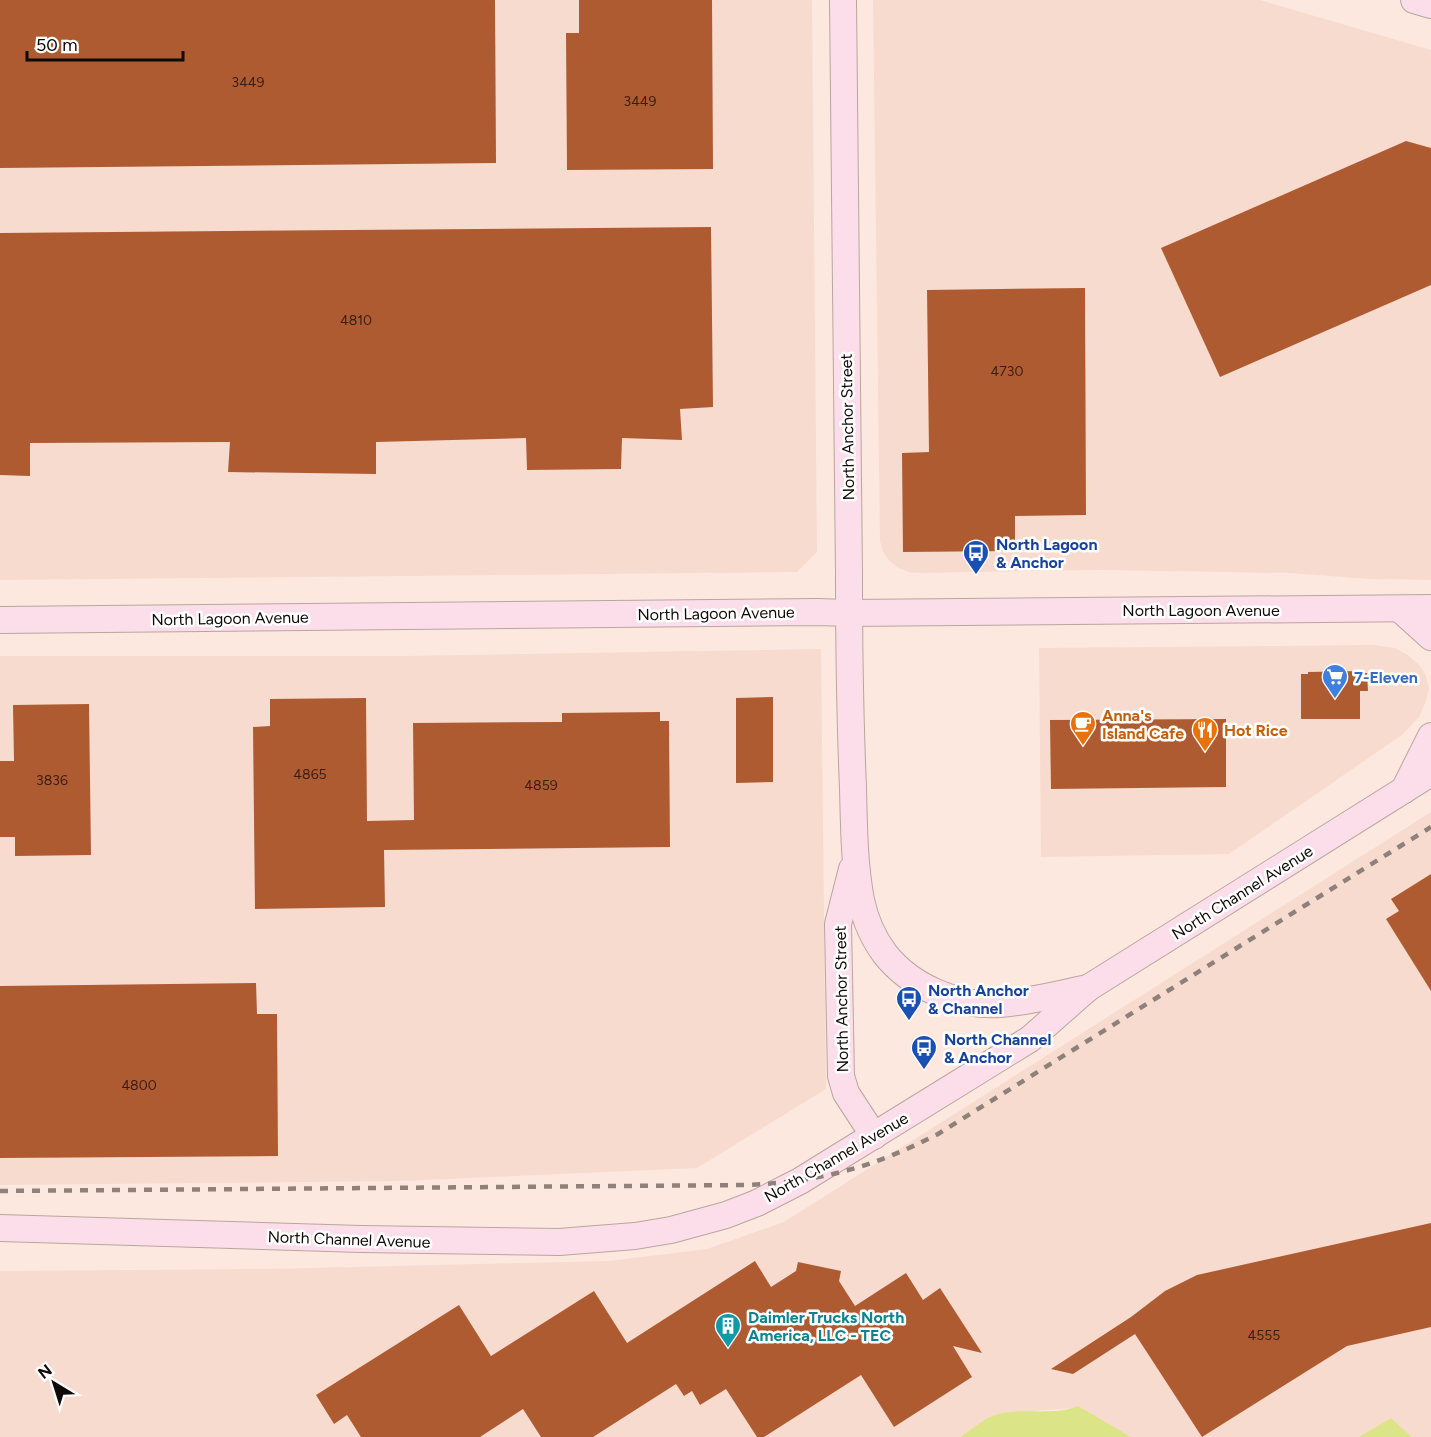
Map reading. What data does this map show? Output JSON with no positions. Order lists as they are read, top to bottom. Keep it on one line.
{"streets":{"street":["North Anchor Street","North Lagoon Avenue","North Channel Avenue"]},"crossings":[["North Anchor Street","North Lagoon Avenue"],["North Anchor Street","North Channel Avenue"]],"places":{"bus stop":["North Lagoon & Anchor","North Anchor & Channel","North Channel & Anchor"],"supermarket":["7-Eleven"],"cafe":["Anna's Island Cafe"],"restaurant":["Hot Rice"],"building":["Daimler Trucks North America, LLC - TEC"]},"house_numbers":["3449","3449","4810","4730","4865","3836","4859","4800","4555"],"scale_bar":"50 m","north":"top left"}
